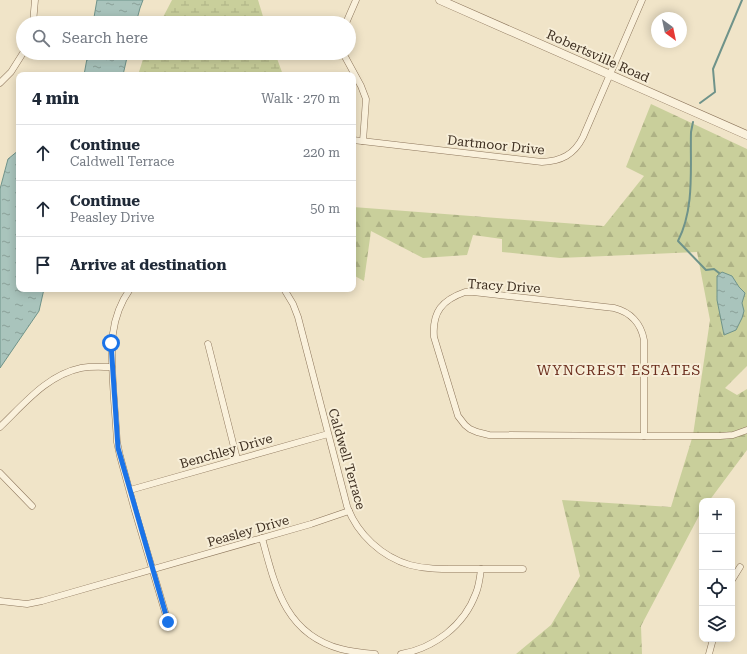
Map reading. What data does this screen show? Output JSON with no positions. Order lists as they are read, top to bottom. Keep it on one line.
{"streets":{"street":["Robertsville Road","Dartmoor Drive","Tracy Drive","Benchley Drive","Caldwell Terrace","Peasley Drive"]},"crossings":[["Robertsville Road","Dartmoor Drive"],["Benchley Drive","Caldwell Terrace"],["Caldwell Terrace","Peasley Drive"]],"districts":["WYNCREST ESTATES"],"north":"bottom right","page":{"search":"Search here","heading":["4 min","Walk · 270 m"],"list":[["Continue","Caldwell Terrace","220 m"],["Continue","Peasley Drive","50 m"],"Arrive at destination"],"map_buttons":["+","−"]}}
